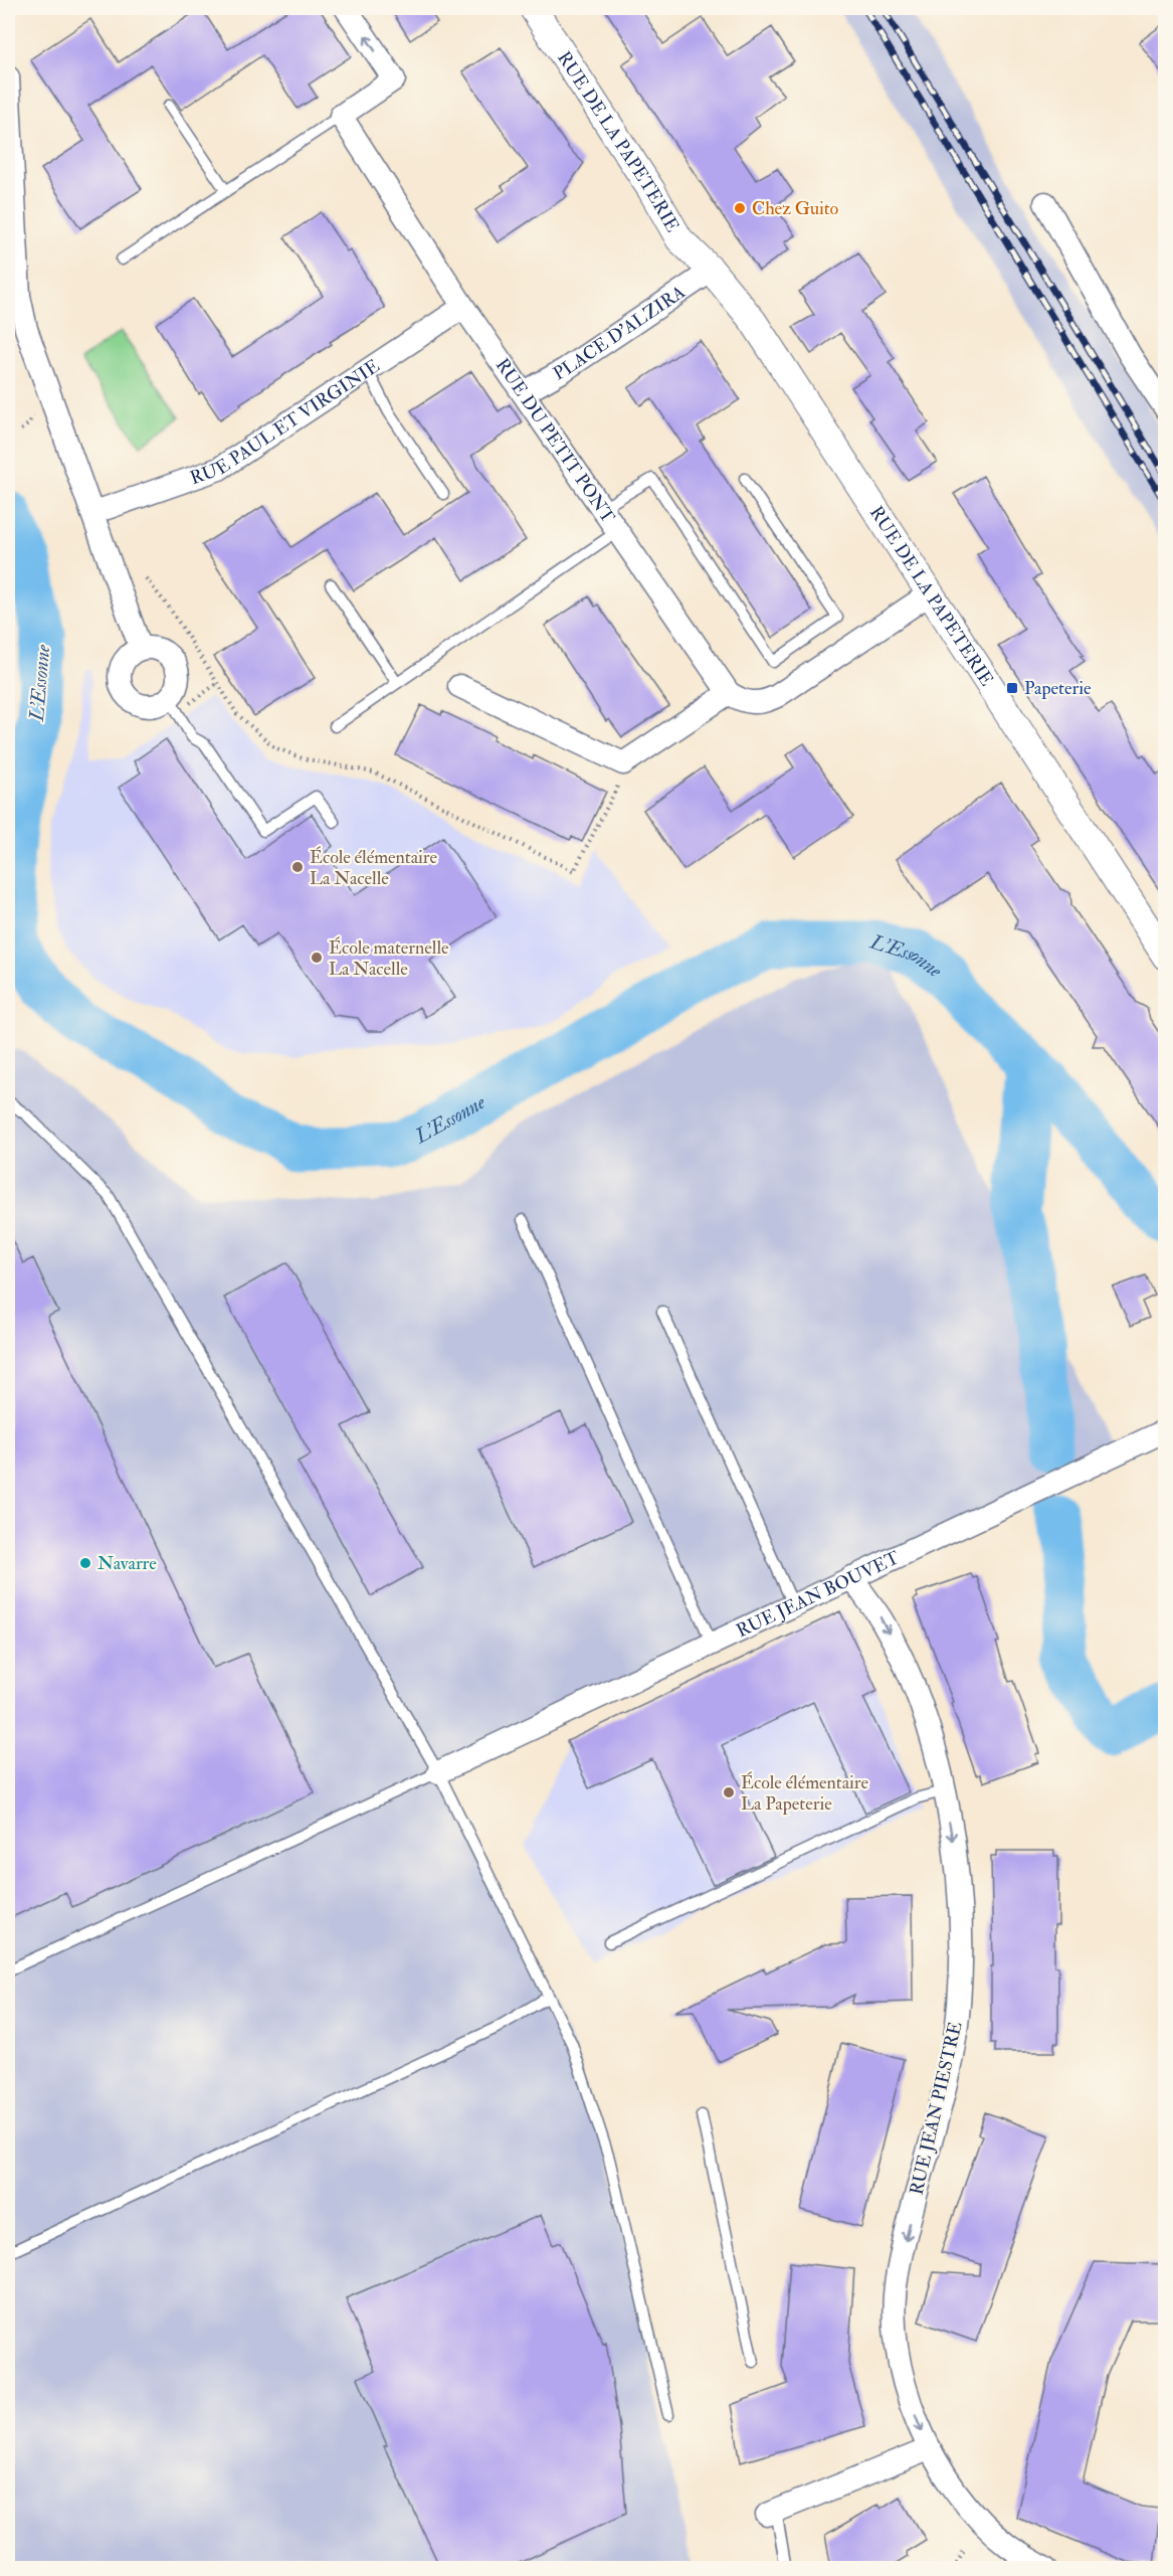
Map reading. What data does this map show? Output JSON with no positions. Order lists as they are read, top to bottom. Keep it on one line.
{"streets":{"street":["RUE DE LA PAPETERIE","PLACE D'ALZIRA","RUE PAUL ET VIRGINIE","RUE DU PETIT PONT","RUE JEAN BOUVET","RUE JEAN PIESTRE"]},"crossings":[["RUE DE LA PAPETERIE","PLACE D'ALZIRA"],["PLACE D'ALZIRA","RUE DU PETIT PONT"],["RUE PAUL ET VIRGINIE","RUE DU PETIT PONT"],["RUE JEAN BOUVET","RUE JEAN PIESTRE"]],"one_way":["RUE JEAN PIESTRE"],"water":["L'Essonne"],"places":{"other":["Chez Guito","École élémentaire La Nacelle","École maternelle La Nacelle","Navarre","École élémentaire La Papeterie"],"transit":["Papeterie"]}}
